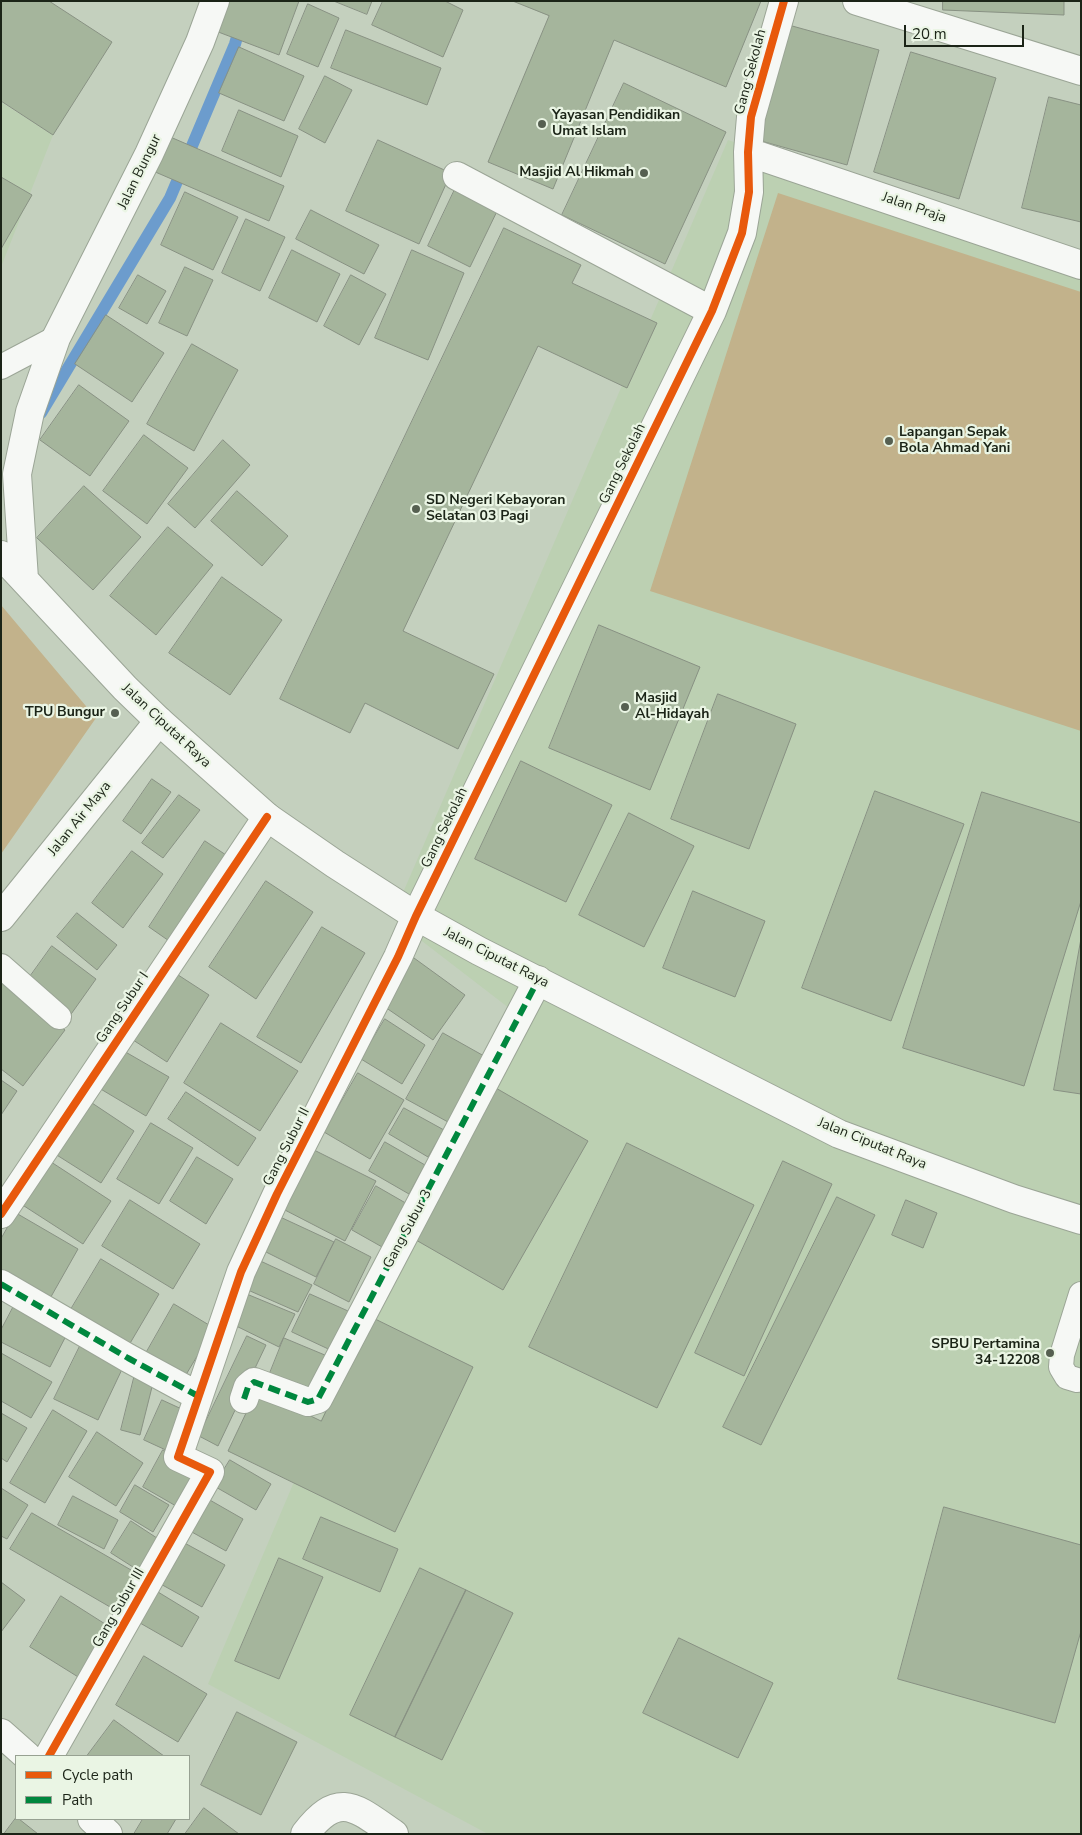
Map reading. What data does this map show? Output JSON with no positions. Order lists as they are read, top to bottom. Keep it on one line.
{"streets":{"street":["Gang Sekolah","Jalan Bungur","Jalan Praja","Jalan Ciputat Raya","Jalan Air Maya","Gang Subur I","Gang Subur II","Gang Subur 3","Gang Subur III"]},"crossings":[["Gang Sekolah","Jalan Praja"],["Gang Sekolah","Jalan Ciputat Raya"],["Gang Sekolah","Gang Subur II"],["Jalan Bungur","Jalan Ciputat Raya"],["Jalan Ciputat Raya","Jalan Air Maya"],["Jalan Ciputat Raya","Gang Subur I"],["Jalan Ciputat Raya","Gang Subur II"],["Jalan Ciputat Raya","Gang Subur 3"],["Gang Subur II","Gang Subur III"]],"places":["Yayasan Pendidikan Umat Islam","Masjid Al Hikmah","Lapangan Sepak Bola Ahmad Yani","SD Negeri Kebayoran Selatan 03 Pagi","Masjid Al-Hidayah","TPU Bungur","SPBU Pertamina 34-12208"],"legend":["Cycle path","Path"],"scale_bar":"20 m"}
